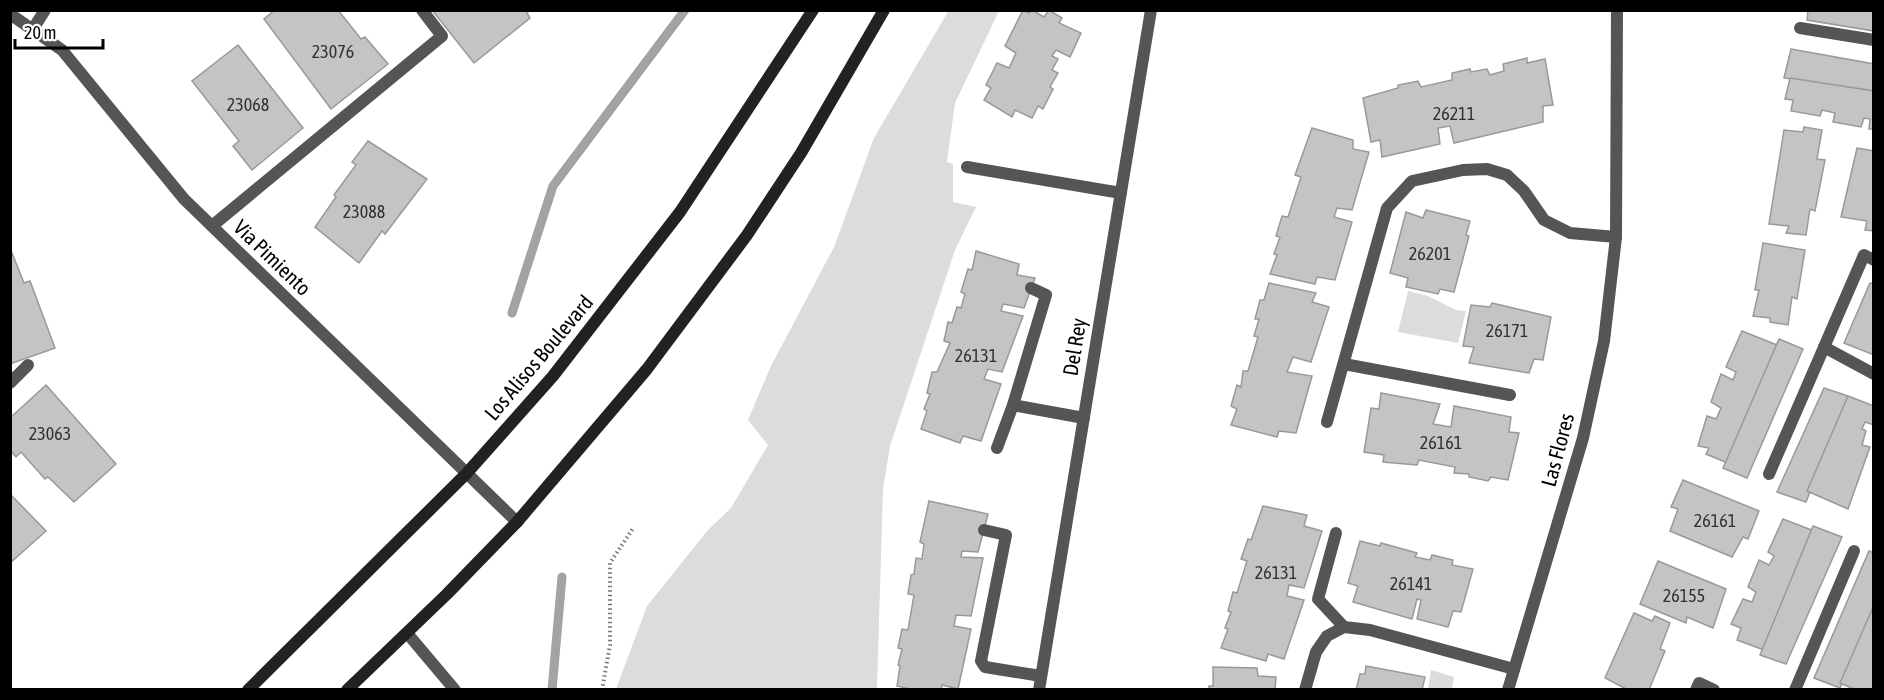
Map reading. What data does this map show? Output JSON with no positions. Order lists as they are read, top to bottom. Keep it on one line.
{"streets":{"main road":["Los Alisos Boulevard"],"street":["Via Pimiento","Del Rey","Las Flores"]},"crossings":[["Via Pimiento","Los Alisos Boulevard"]],"house_numbers":["23076","23068","26211","23088","26201","26171","26131","23063","26161","26161","26131","26141","26155"],"scale_bar":"20 m"}
